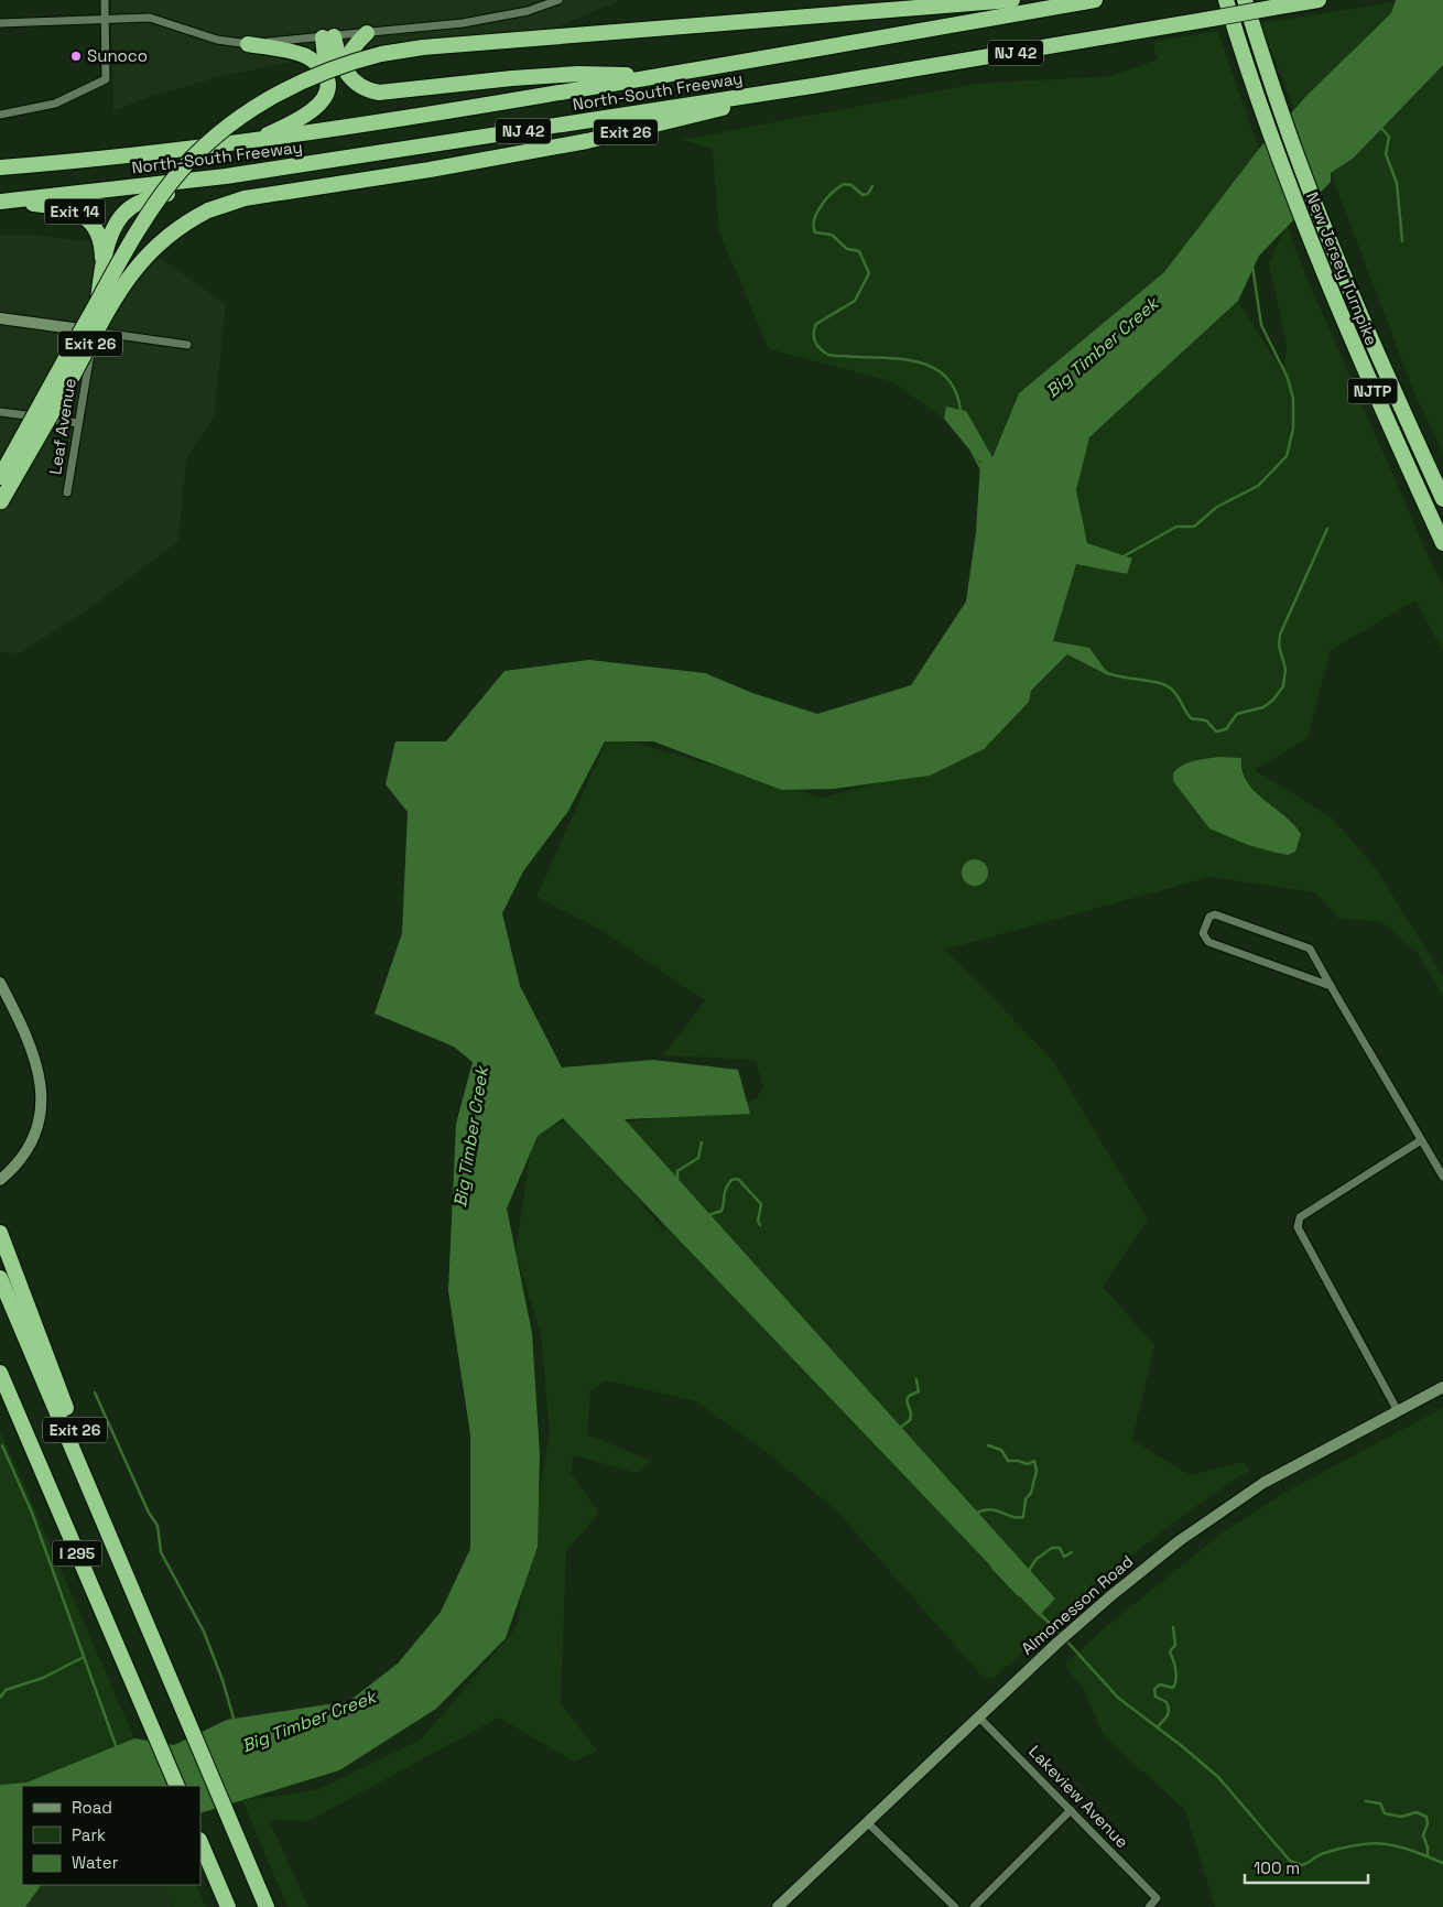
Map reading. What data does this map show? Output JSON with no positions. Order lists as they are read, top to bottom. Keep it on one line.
{"streets":{"highway":["NJ 42","North-South Freeway","Exit 26","Exit 14","New Jersey Turnpike","NJTP","I 295"],"main road":["Almonesson Road"],"street":["Leaf Avenue","Lakeview Avenue"]},"crossings":[["North-South Freeway","Exit 26"],["North-South Freeway","Exit 14"],["Exit 26","I 295"],["Almonesson Road","Lakeview Avenue"]],"water":["Big Timber Creek"],"places":["Sunoco"],"legend":["Road","Park","Water"],"scale_bar":"100 m"}
